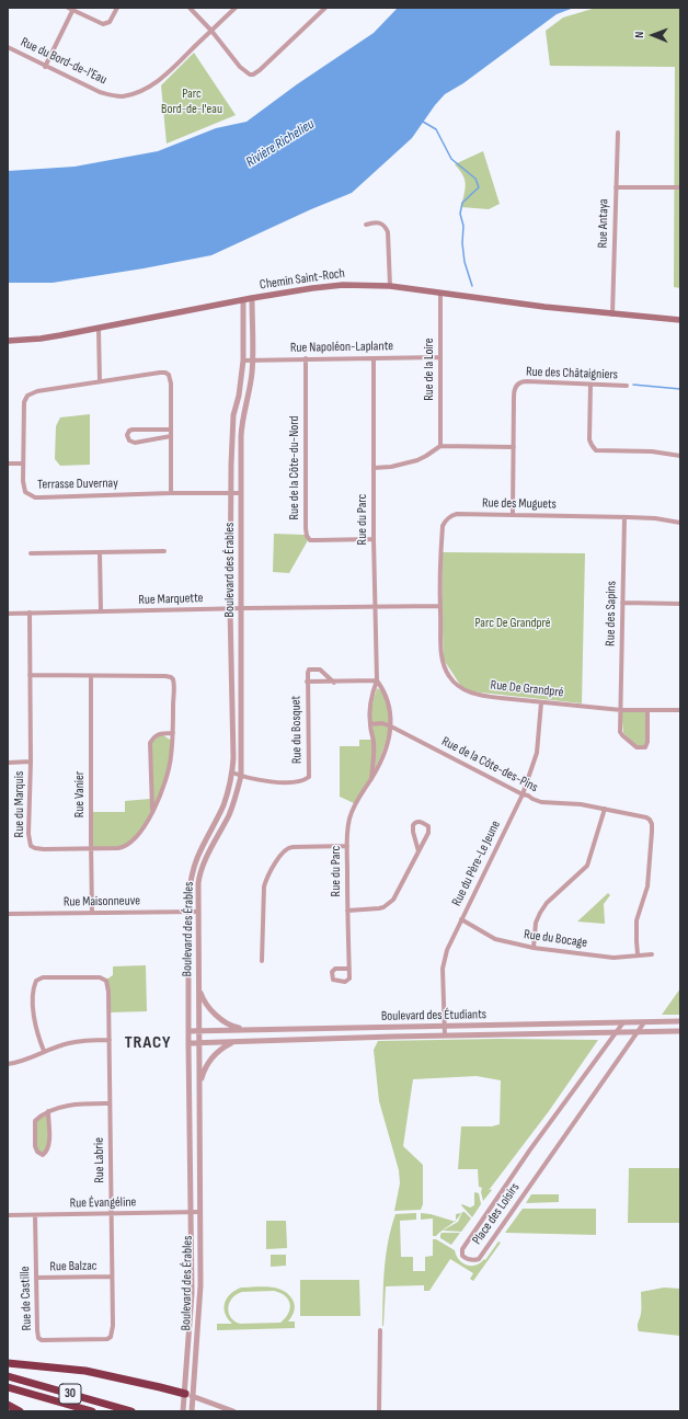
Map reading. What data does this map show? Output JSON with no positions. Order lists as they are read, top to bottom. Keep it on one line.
{"streets":{"highway":["30"],"main road":["Chemin Saint-Roch"],"street":["Rue du Bord-de-l'Eau","Rue Antaya","Rue Napoléon-Laplante","Rue de la Loire","Rue des Châtaigniers","Rue de la Côte-du-Nord","Terrasse Duvernay","Rue des Muguets","Rue du Parc","Boulevard des Érables","Rue Marquette","Rue des Sapins","Rue De Grandpré","Rue du Bosquet","Rue de la Côte-des-Pins","Rue Vanier","Rue du Marquis","Rue du Père-Le Jeune","Rue Maisonneuve","Rue du Bocage","Boulevard des Étudiants","Rue Labrie","Rue Évangéline","Place des Loisirs","Rue Balzac","Rue de Castille"]},"crossings":[["Rue Antaya","Chemin Saint-Roch"],["Chemin Saint-Roch","Rue de la Loire"],["Chemin Saint-Roch","Boulevard des Érables"],["Rue Napoléon-Laplante","Rue de la Loire"],["Rue Napoléon-Laplante","Rue de la Côte-du-Nord"],["Rue Napoléon-Laplante","Rue du Parc"],["Rue Napoléon-Laplante","Boulevard des Érables"],["Rue des Châtaigniers","Rue des Muguets"],["Rue de la Côte-du-Nord","Rue du Parc"],["Terrasse Duvernay","Boulevard des Érables"],["Rue des Muguets","Rue Marquette"],["Rue des Muguets","Rue des Sapins"],["Rue des Muguets","Rue De Grandpré"],["Rue du Parc","Rue Marquette"],["Rue du Parc","Rue du Bosquet"],["Rue du Parc","Rue de la Côte-des-Pins"],["Boulevard des Érables","Rue Marquette"],["Boulevard des Érables","Rue du Bosquet"],["Boulevard des Érables","Rue Maisonneuve"],["Boulevard des Érables","Boulevard des Étudiants"],["Boulevard des Érables","Rue Évangéline"],["Rue Marquette","Rue De Grandpré"],["Rue Marquette","Rue du Marquis"],["Rue des Sapins","Rue De Grandpré"],["Rue De Grandpré","Rue du Père-Le Jeune"],["Rue de la Côte-des-Pins","Rue du Père-Le Jeune"],["Rue de la Côte-des-Pins","Rue du Bocage"],["Rue Vanier","Rue du Marquis"],["Rue Vanier","Rue Maisonneuve"],["Rue du Père-Le Jeune","Rue du Bocage"],["Rue du Père-Le Jeune","Boulevard des Étudiants"],["Boulevard des Étudiants","Place des Loisirs"],["Rue Labrie","Rue Évangéline"],["Rue Labrie","Rue Balzac"],["Rue Labrie","Rue de Castille"],["Rue Évangéline","Rue de Castille"],["Rue Balzac","Rue de Castille"]],"districts":["TRACY"],"water":["Rivière Richelieu"],"parks":["Parc Bord-de-l'eau","Parc De Grandpré"],"north":"left"}
